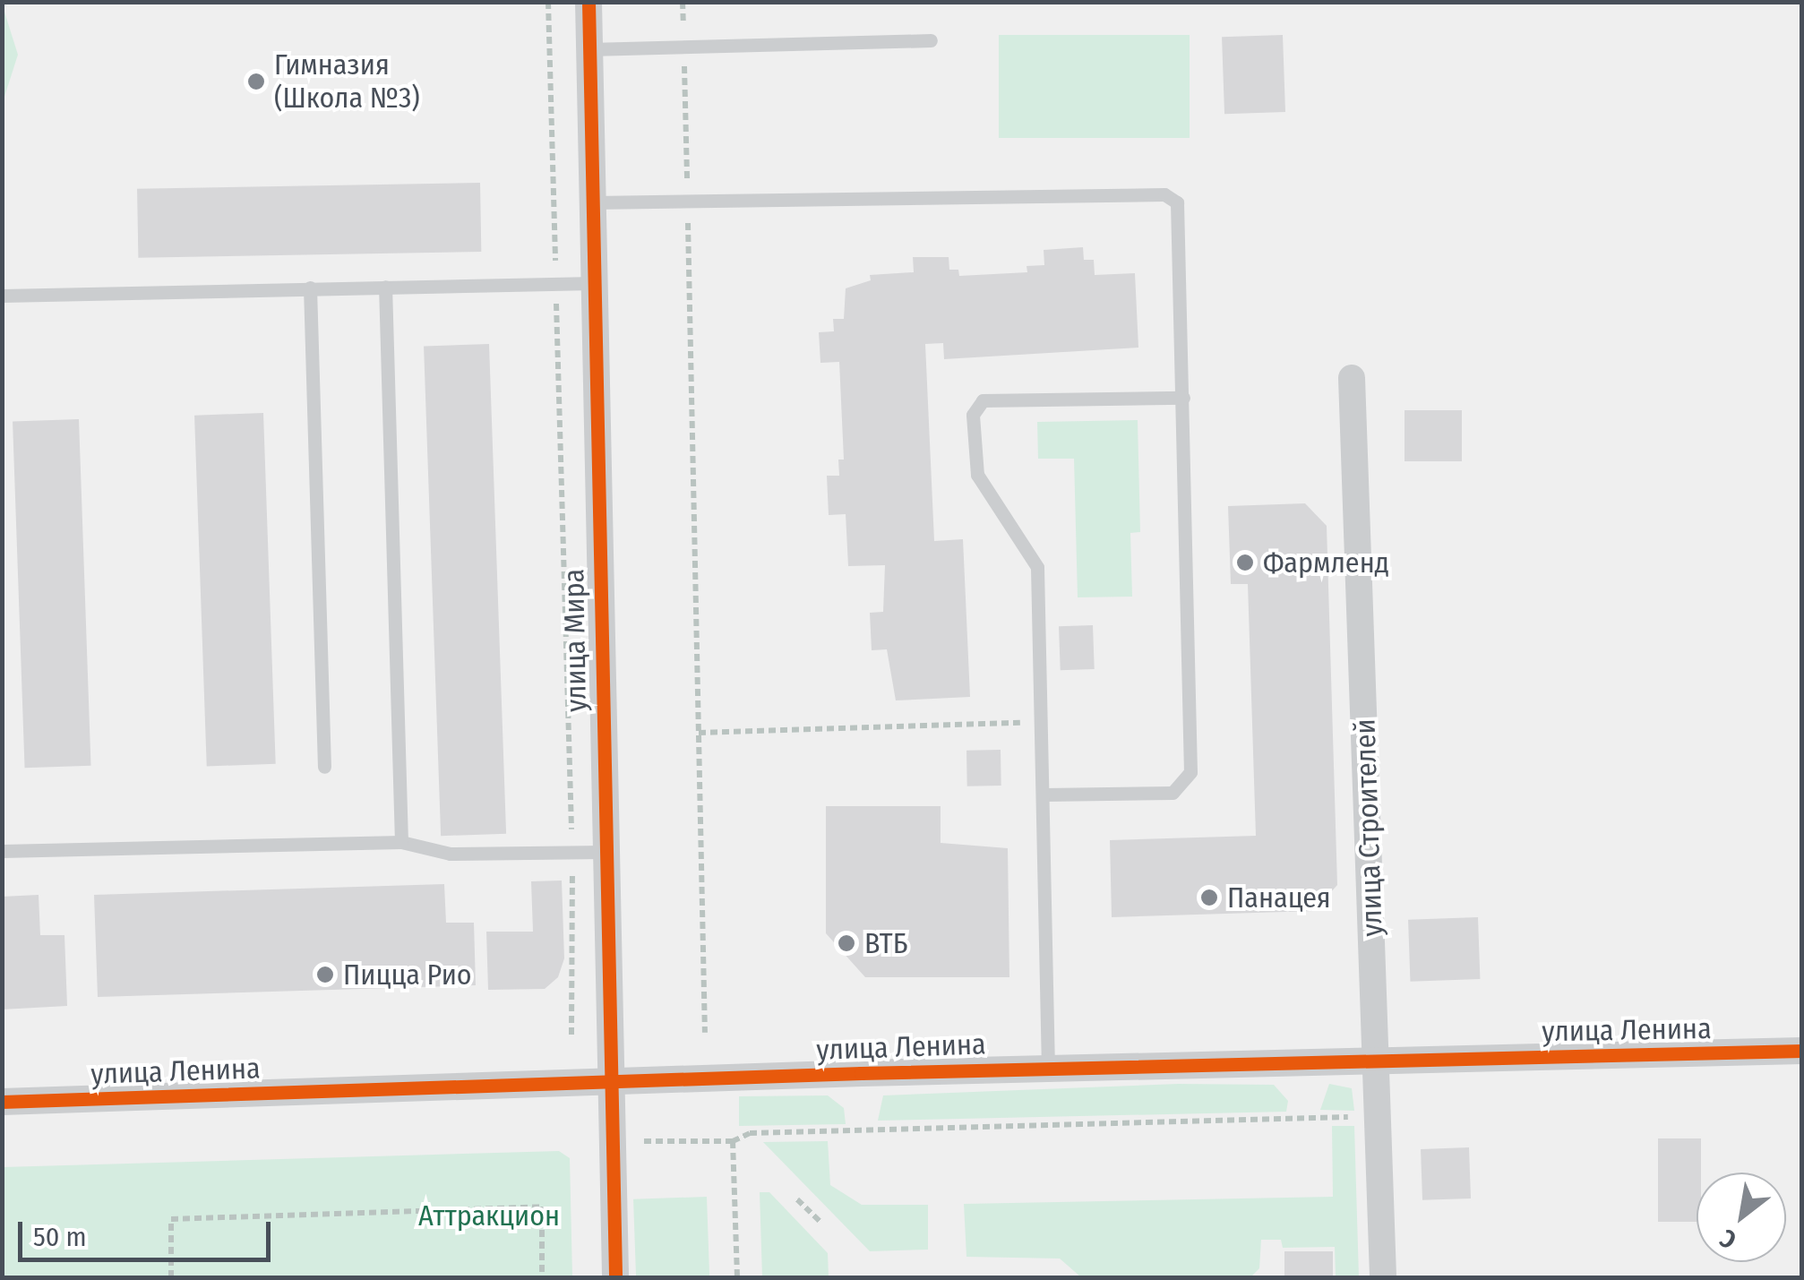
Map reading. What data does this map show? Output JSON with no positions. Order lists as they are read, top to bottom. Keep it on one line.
{"streets":{"street":["улица Мира","улица Строителей","улица Ленина"]},"crossings":[["улица Мира","улица Ленина"],["улица Строителей","улица Ленина"]],"parks":["Аттракцион"],"places":["Гимназия (Школа №3)","Фармленд","Панацея","ВТБ","Пицца Рио"],"scale_bar":"50 m","north":"bottom left"}
